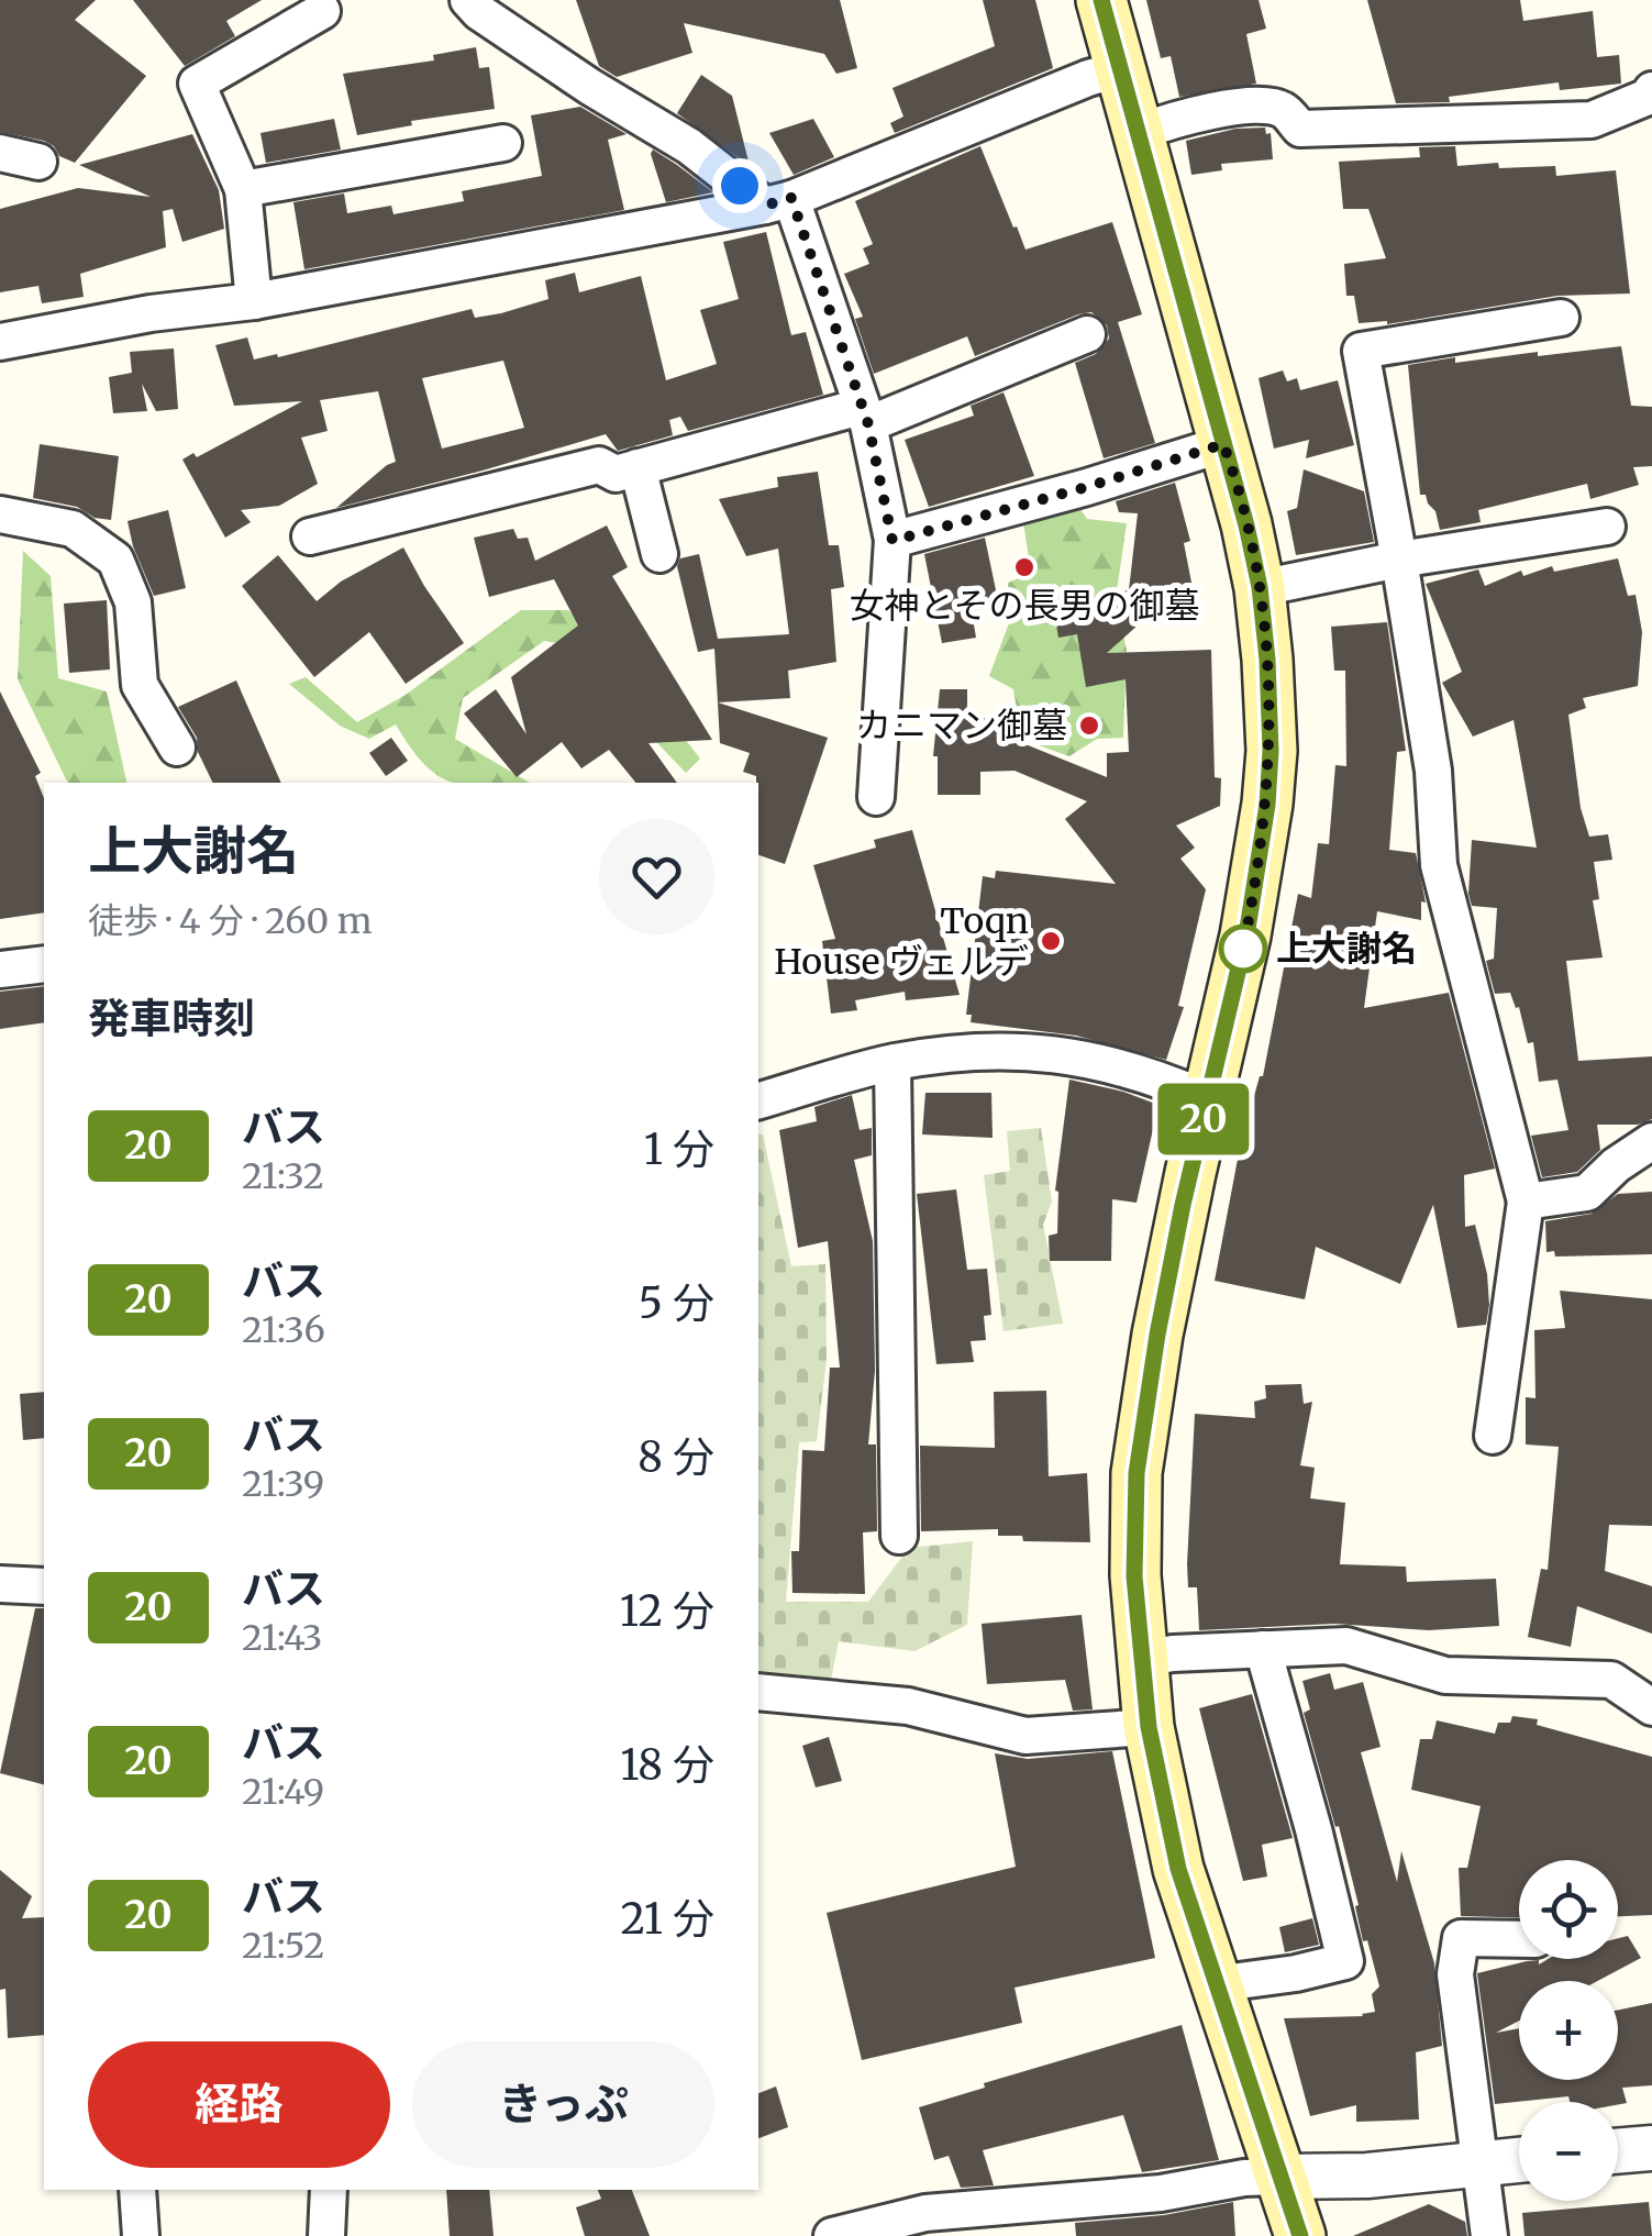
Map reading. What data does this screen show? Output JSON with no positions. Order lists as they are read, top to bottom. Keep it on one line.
{"places":["女神とその長男の御墓","カニマン御墓","Toqn House ヴェルデ","上大謝名"],"lines":["bus line 20"],"page":{"on_map":"20","heading":[["上大謝名","徒歩 · 4 分 · 260 m"],"発車時刻"],"list":[{"mark":"20","name":"バス","note":"21:32","value":"1 分"},{"mark":"20","name":"バス","note":"21:36","value":"5 分"},{"mark":"20","name":"バス","note":"21:39","value":"8 分"},{"mark":"20","name":"バス","note":"21:43","value":"12 分"},{"mark":"20","name":"バス","note":"21:49","value":"18 分"},{"mark":"20","name":"バス","note":"21:52","value":"21 分"}],"map_buttons":["+","−"],"buttons":["経路","きっぷ"]}}
